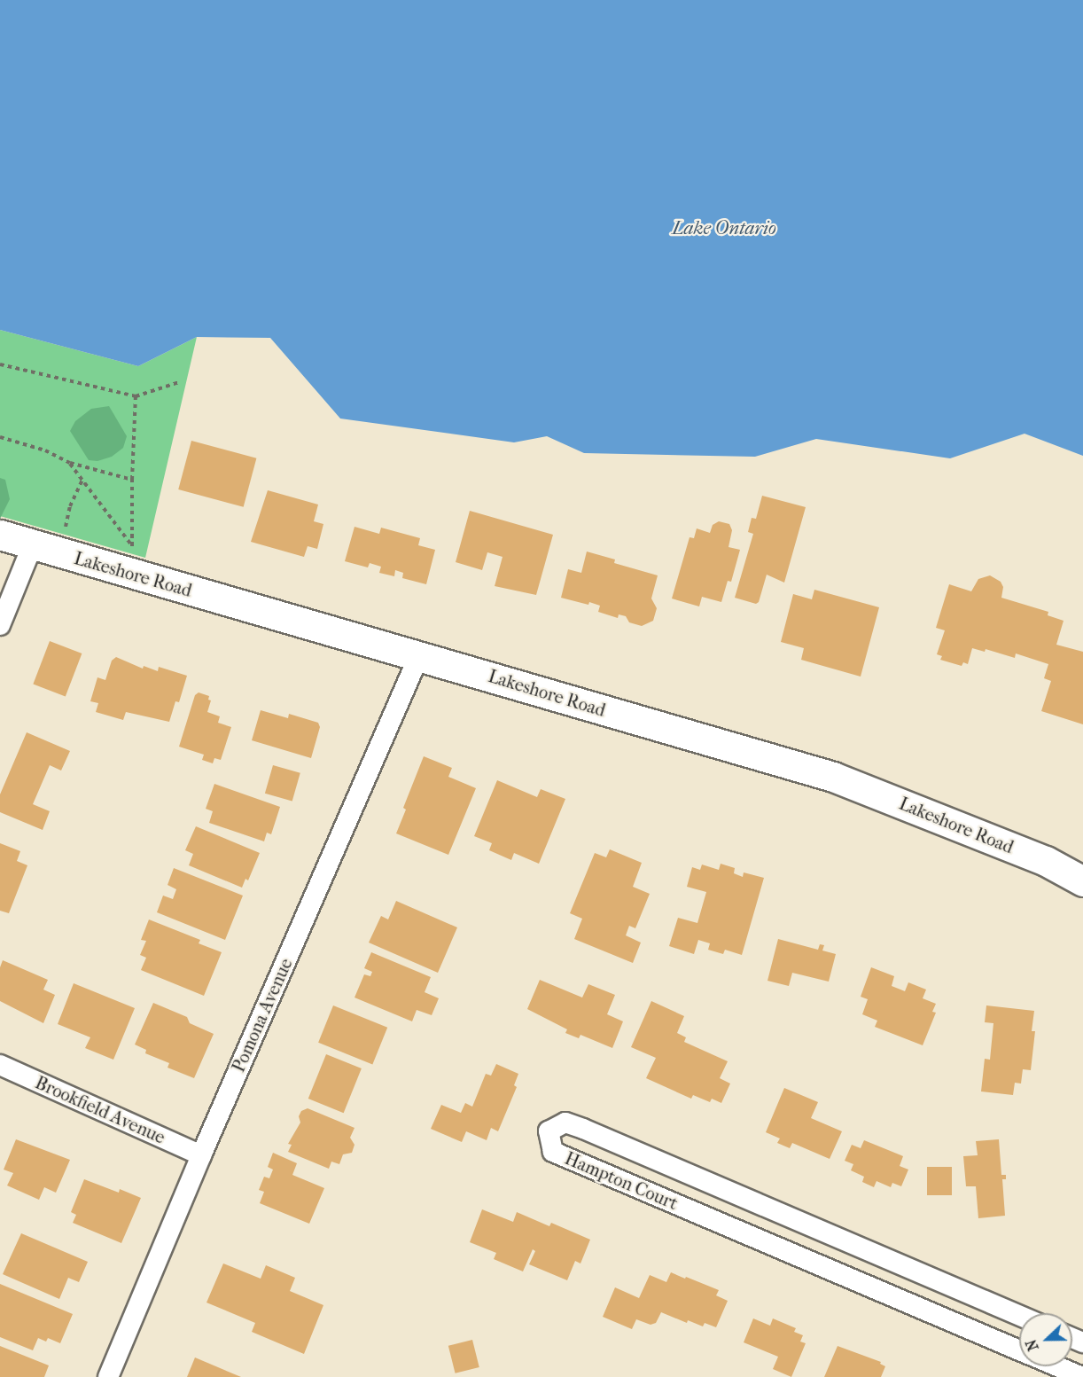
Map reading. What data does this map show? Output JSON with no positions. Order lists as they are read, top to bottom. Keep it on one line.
{"streets":{"main road":["Lakeshore Road"],"street":["Pomona Avenue","Brookfield Avenue","Hampton Court"]},"crossings":[["Lakeshore Road","Pomona Avenue"],["Pomona Avenue","Brookfield Avenue"]],"water":["Lake Ontario"],"north":"left"}
